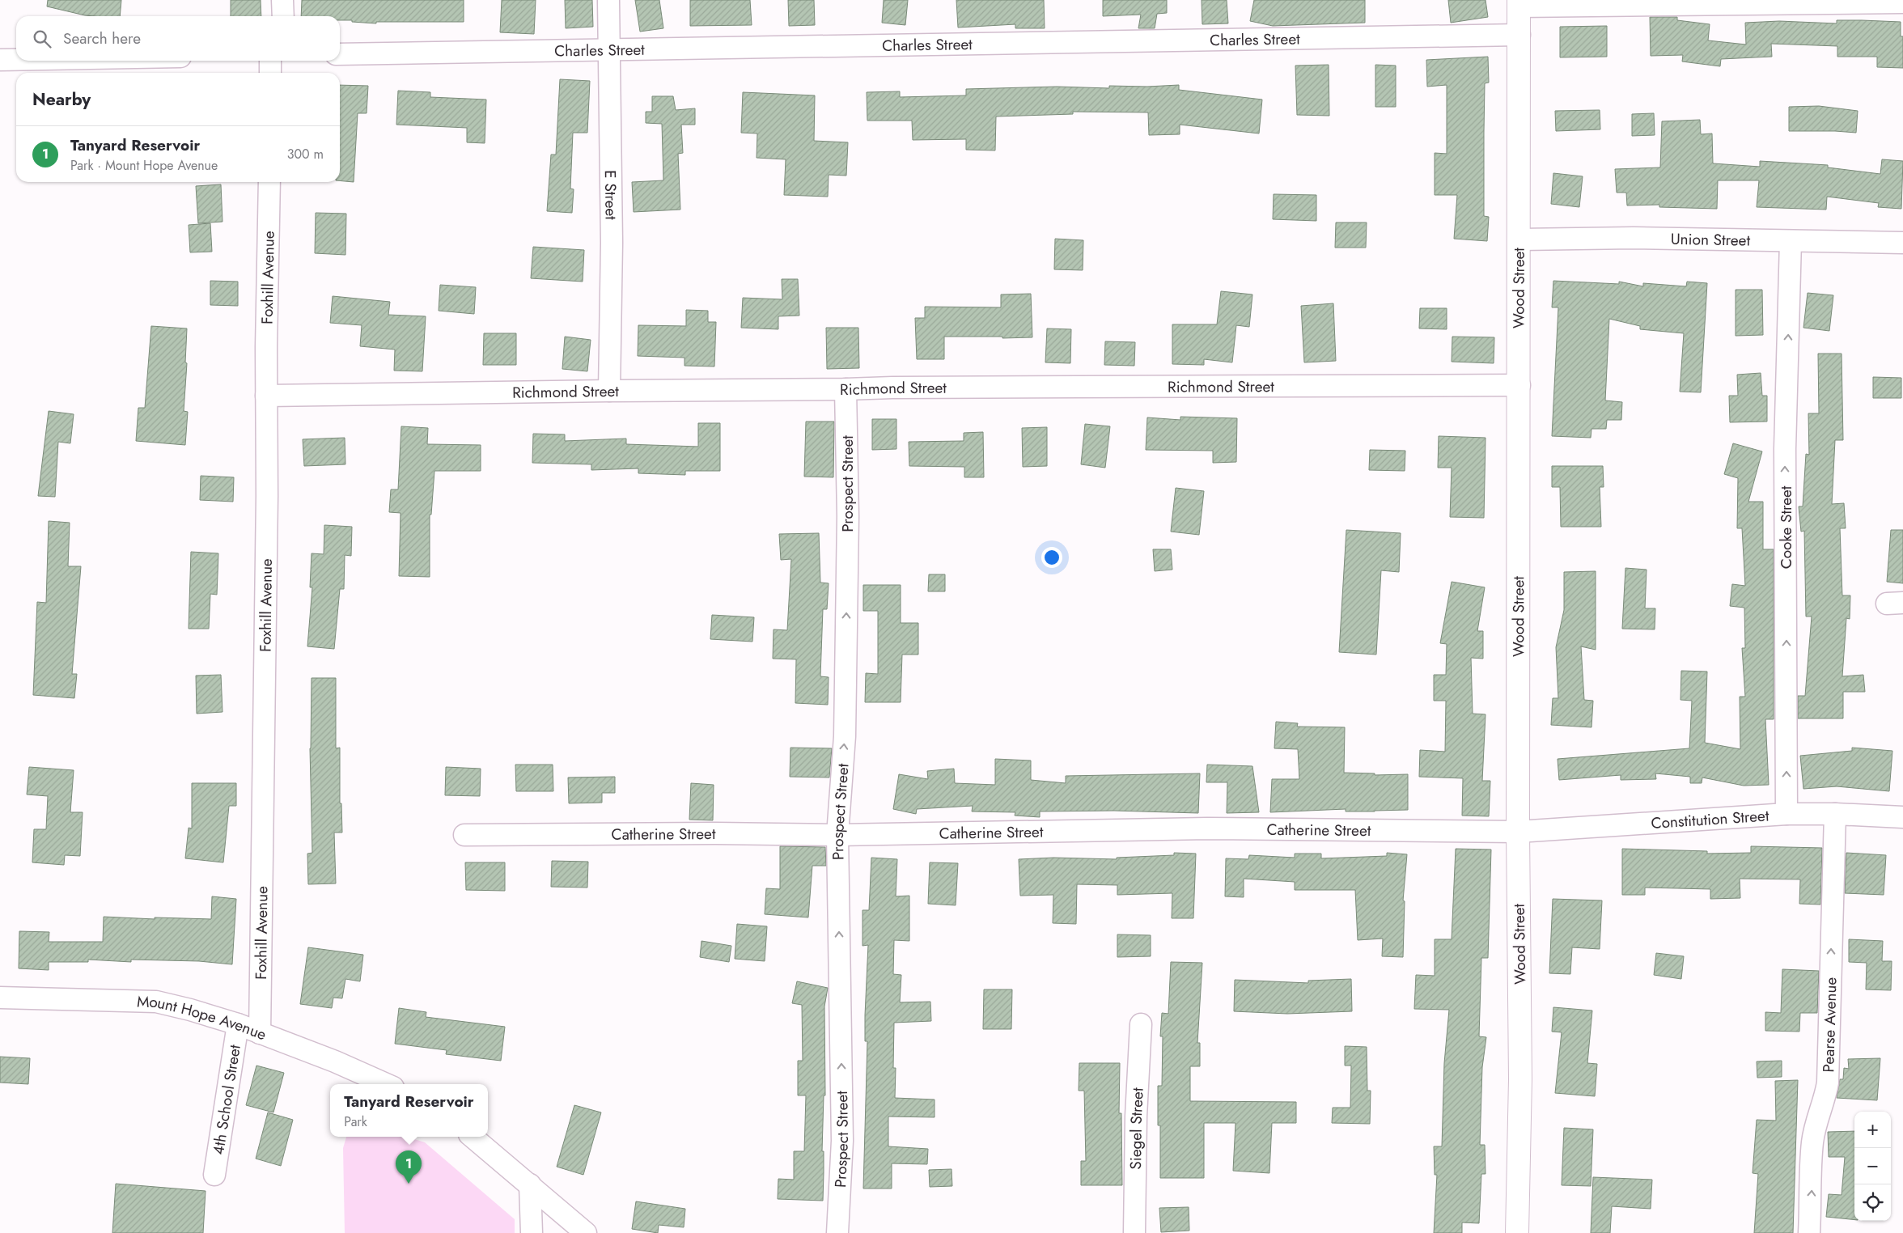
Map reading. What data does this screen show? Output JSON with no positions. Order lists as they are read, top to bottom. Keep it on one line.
{"streets":{"main road":["Wood Street"],"street":["Charles Street","E Street","Union Street","Foxhill Avenue","Richmond Street","Prospect Street","Cooke Street","Constitution Street","Catherine Street","Mount Hope Avenue","Pearse Avenue","4th School Street","Siegel Street"]},"crossings":[["Charles Street","E Street"],["Charles Street","Wood Street"],["E Street","Richmond Street"],["Union Street","Wood Street"],["Union Street","Cooke Street"],["Foxhill Avenue","Richmond Street"],["Foxhill Avenue","Mount Hope Avenue"],["Wood Street","Richmond Street"],["Wood Street","Constitution Street"],["Wood Street","Catherine Street"],["Richmond Street","Prospect Street"],["Prospect Street","Catherine Street"],["Cooke Street","Constitution Street"],["Constitution Street","Catherine Street"],["Constitution Street","Pearse Avenue"],["Mount Hope Avenue","4th School Street"]],"one_way":["Prospect Street","Cooke Street","Pearse Avenue"],"page":{"search":"Search here","heading":"Nearby","list":[{"mark":"1","name":"Tanyard Reservoir","note":"Park · Mount Hope Avenue","value":"300 m"}],"popup":["Tanyard Reservoir","Park"],"map_buttons":["+","−"],"pins":"1"}}
